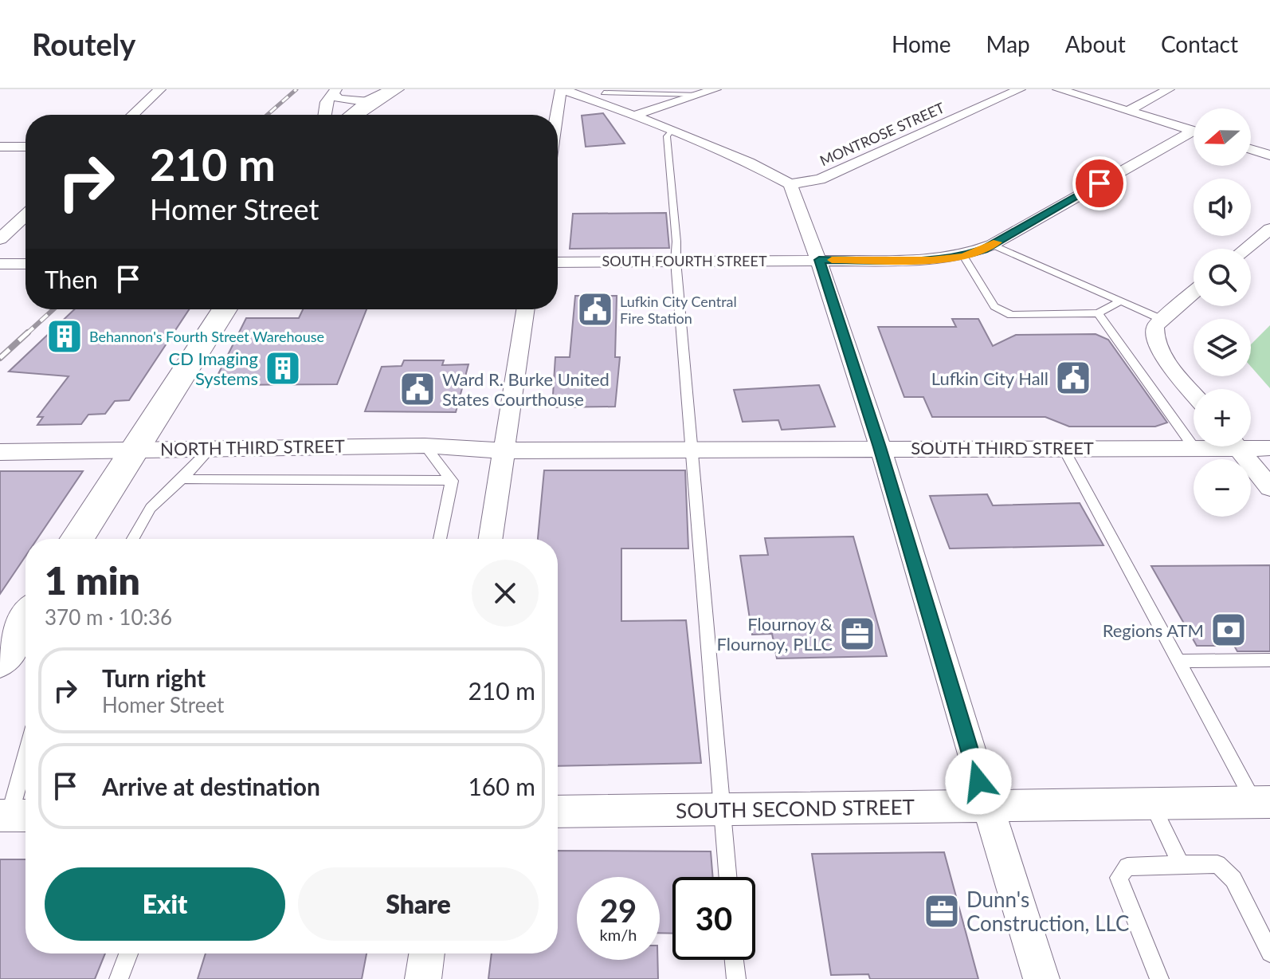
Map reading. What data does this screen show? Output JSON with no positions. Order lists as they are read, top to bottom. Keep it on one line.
{"streets":{"street":["MONTROSE STREET","SOUTH FOURTH STREET","NORTH THIRD STREET","SOUTH THIRD STREET","SOUTH SECOND STREET"]},"crossings":[["NORTH THIRD STREET","SOUTH THIRD STREET"]],"places":{"public building":["Lufkin City Central Fire Station","Lufkin City Hall","Ward R. Burke United States Courthouse"],"building":["Behannon's Fourth Street Warehouse","CD Imaging Systems"],"bank":["Regions ATM"],"office":["Flournoy & Flournoy, PLLC","Dunn's Construction, LLC"]},"north":"left","page":{"header":"Routely","nav":["Home","Map","About","Contact"],"map_buttons":["+","−"],"turn":["210 m","Homer Street"],"then":"Then","heading":["1 min","370 m · 10:36"],"list":[{"name":"Turn right","note":"Homer Street","value":"210 m"},{"name":"Arrive at destination","value":"160 m"}],"buttons":["Exit","Share"],"speed":"29 km/h","limit":"30"}}
